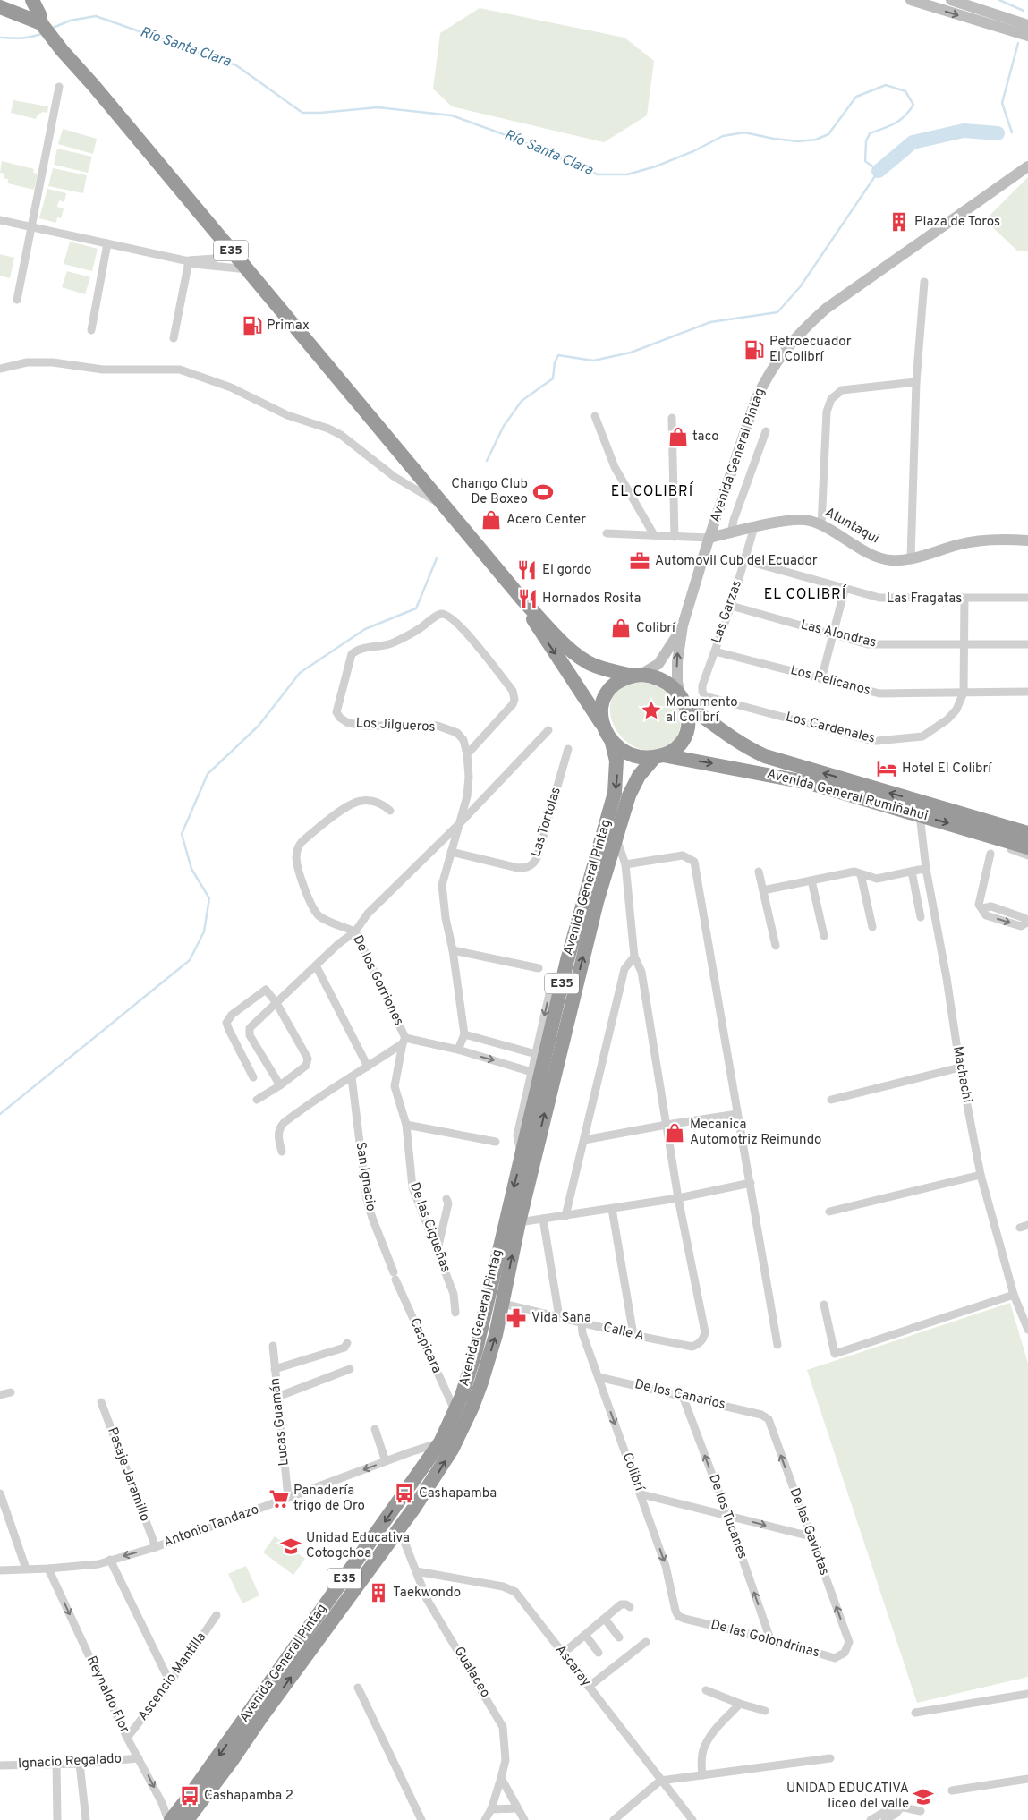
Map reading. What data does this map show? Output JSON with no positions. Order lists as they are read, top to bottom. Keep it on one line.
{"streets":{"highway":["E35","Avenida General Pintag","Avenida General Rumiñahui"],"main road":["Atuntaqui"],"street":["Las Fragatas","Las Garzas","Las Alondras","Los Pelicanos","Los Jilgueros","Los Cardenales","Las Tortolas","De los Gorriones","Machachi","San Ignacio","De las Cigueñas","Calle A","Caspicara","De los Canarios","Lucas Guamán","Colibrí","Pasaje Jaramillo","De los Tucanes","Antonio Tandazo","De las Gaviotas","De las Golondrinas","Ascaray","Gualaceo","Ascencio Mantilla","Reynaldo Flor","Ignacio Regalado"]},"crossings":[["E35","Avenida General Pintag"],["E35","Avenida General Rumiñahui"],["Avenida General Pintag","Atuntaqui"],["Avenida General Pintag","Avenida General Rumiñahui"],["Avenida General Pintag","Calle A"],["Avenida General Pintag","Caspicara"],["Avenida General Pintag","Antonio Tandazo"],["Avenida General Pintag","Gualaceo"],["Avenida General Pintag","Reynaldo Flor"],["Atuntaqui","Las Garzas"],["Las Fragatas","Las Garzas"],["Las Garzas","Las Alondras"],["Las Garzas","Los Pelicanos"],["Las Garzas","Los Cardenales"],["Los Pelicanos","Los Cardenales"],["Los Jilgueros","Las Tortolas"],["Avenida General Rumiñahui","Machachi"],["De los Gorriones","De las Cigueñas"],["San Ignacio","Caspicara"],["Calle A","Colibrí"],["De los Canarios","Colibrí"],["De los Canarios","De los Tucanes"],["De los Canarios","De las Gaviotas"],["Lucas Guamán","Antonio Tandazo"],["Colibrí","De las Golondrinas"],["Pasaje Jaramillo","Antonio Tandazo"],["De los Tucanes","De las Golondrinas"],["Antonio Tandazo","Reynaldo Flor"],["De las Gaviotas","De las Golondrinas"],["Ascaray","Gualaceo"],["Ascencio Mantilla","Reynaldo Flor"],["Reynaldo Flor","Ignacio Regalado"]],"one_way":["Colibrí","De los Tucanes","De las Gaviotas"],"districts":["EL COLIBRÍ","EL COLIBRÍ"],"water":["Río Santa Clara"],"places":{"building":["Plaza de Toros","Taekwondo"],"fuel station":["Primax","Petroecuador El Colibrí"],"shop":["taco","Acero Center","Colibrí","Mecanica Automotriz Reimundo"],"sports":["Chango Club De Boxeo"],"office":["Automovil Cub del Ecuador"],"restaurant":["El gordo","Hornados Rosita"],"place":["Monumento al Colibrí"],"hotel":["Hotel El Colibrí"],"pharmacy":["Vida Sana"],"bus stop":["Cashapamba","Cashapamba 2"],"supermarket":["Panadería trigo de Oro"],"school or university":["Unidad Educativa Cotogchoa","UNIDAD EDUCATIVA liceo del valle"]}}
